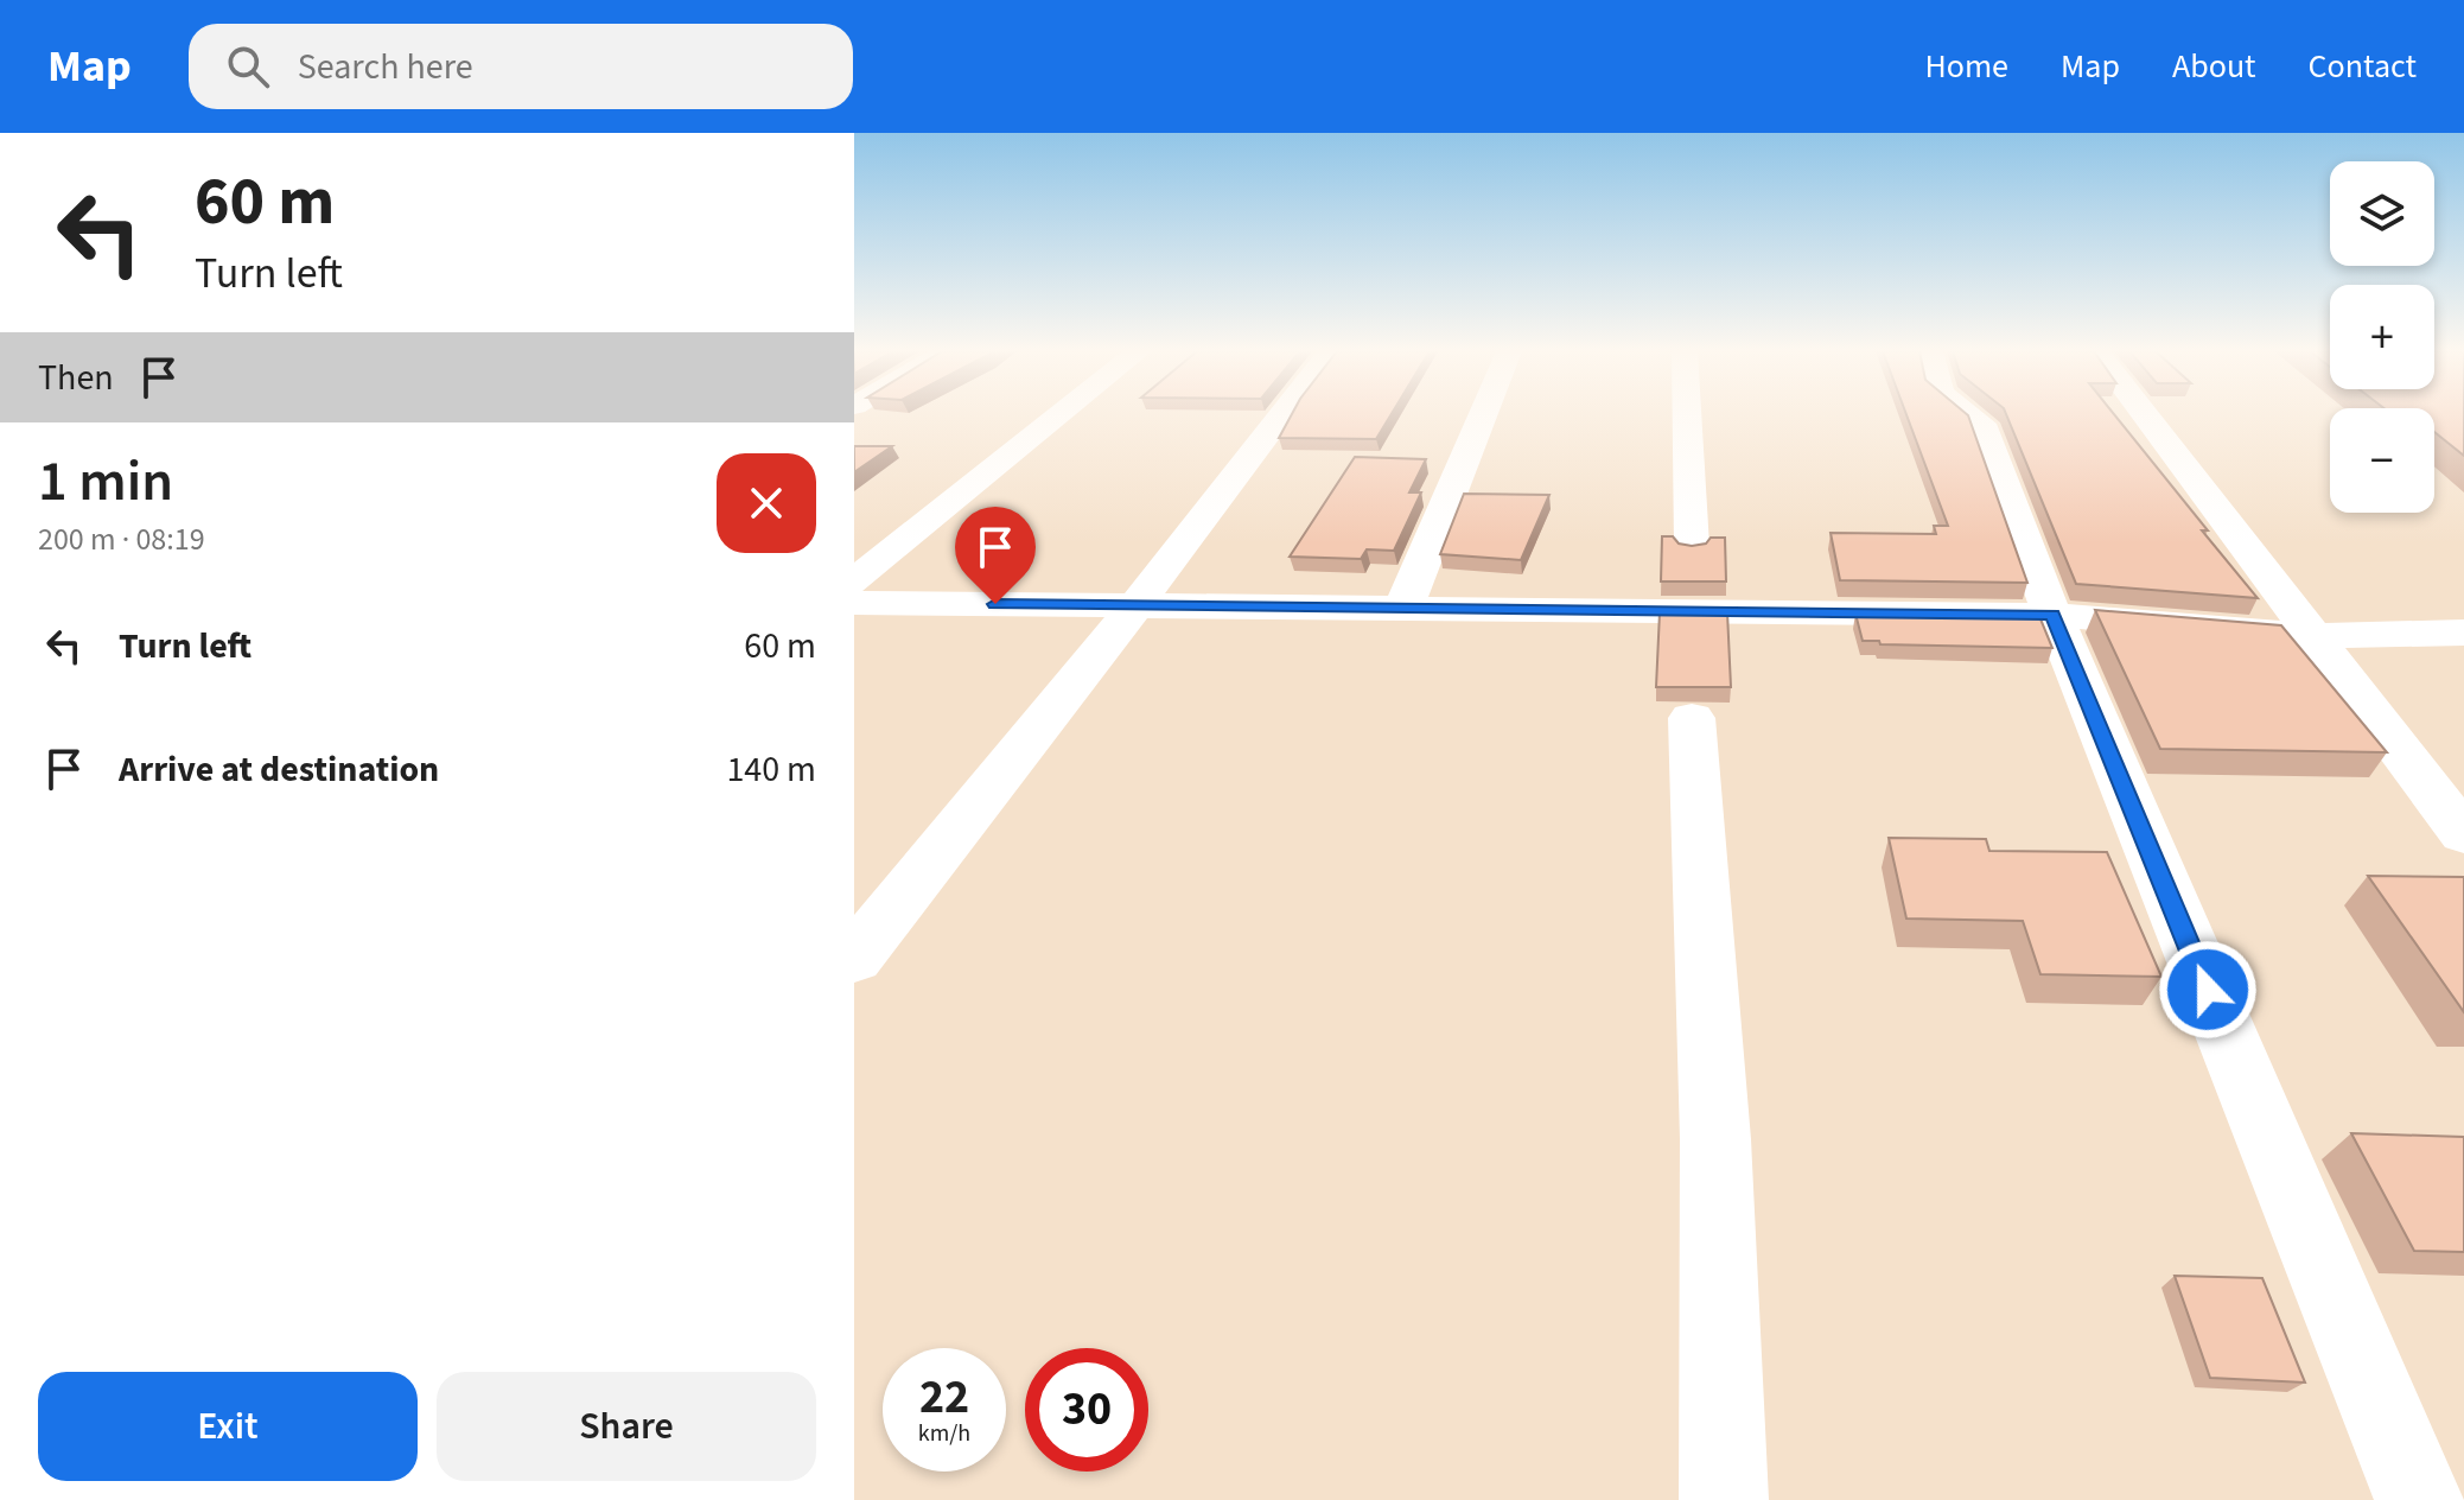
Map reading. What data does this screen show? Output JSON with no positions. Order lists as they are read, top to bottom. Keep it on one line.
{"page":{"header":"Map","search":"Search here","nav":["Home","Map","About","Contact"],"turn":["60 m","Turn left"],"map_buttons":["+","−"],"then":"Then","heading":["1 min","200 m · 08:19"],"list":[{"name":"Turn left","value":"60 m"},{"name":"Arrive at destination","value":"140 m"}],"speed":"22 km/h","limit":"30","buttons":["Exit","Share"]}}
